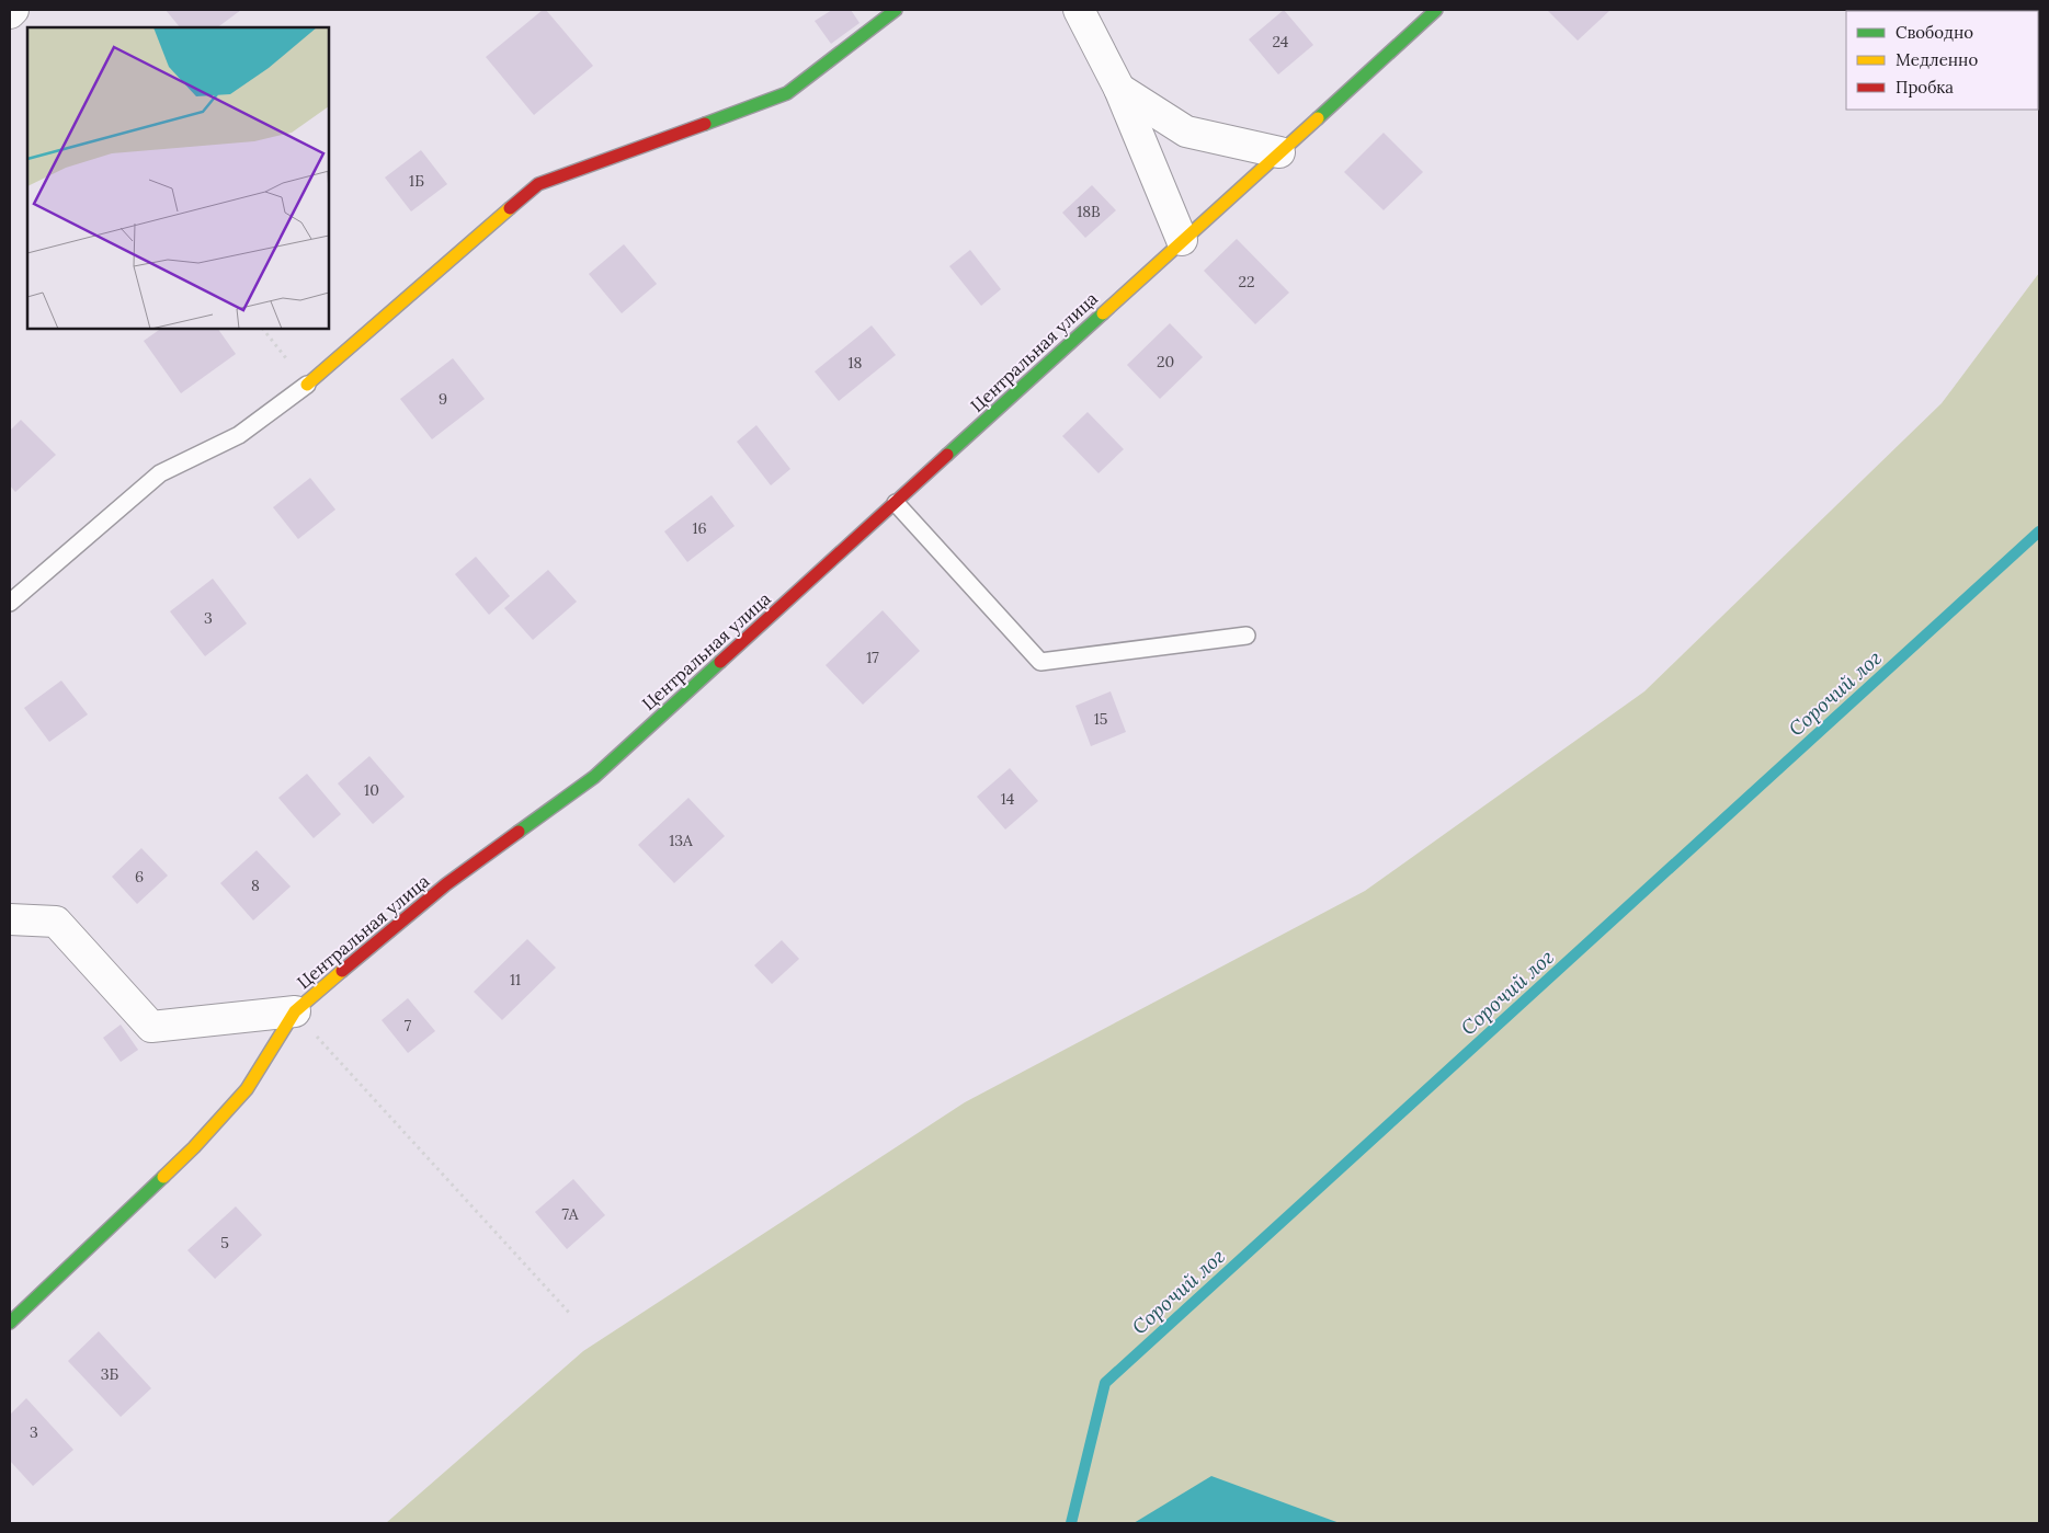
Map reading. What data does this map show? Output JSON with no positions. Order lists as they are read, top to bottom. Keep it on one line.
{"streets":{"street":["Центральная улица"]},"water":["Сорочий лог"],"house_numbers":["24","1Б","18В","22","20","18","9","16","3","17","15","10","14","13А","6","8","11","7","7А","5","3Б","3"],"legend":["Свободно","Медленно","Пробка"]}
